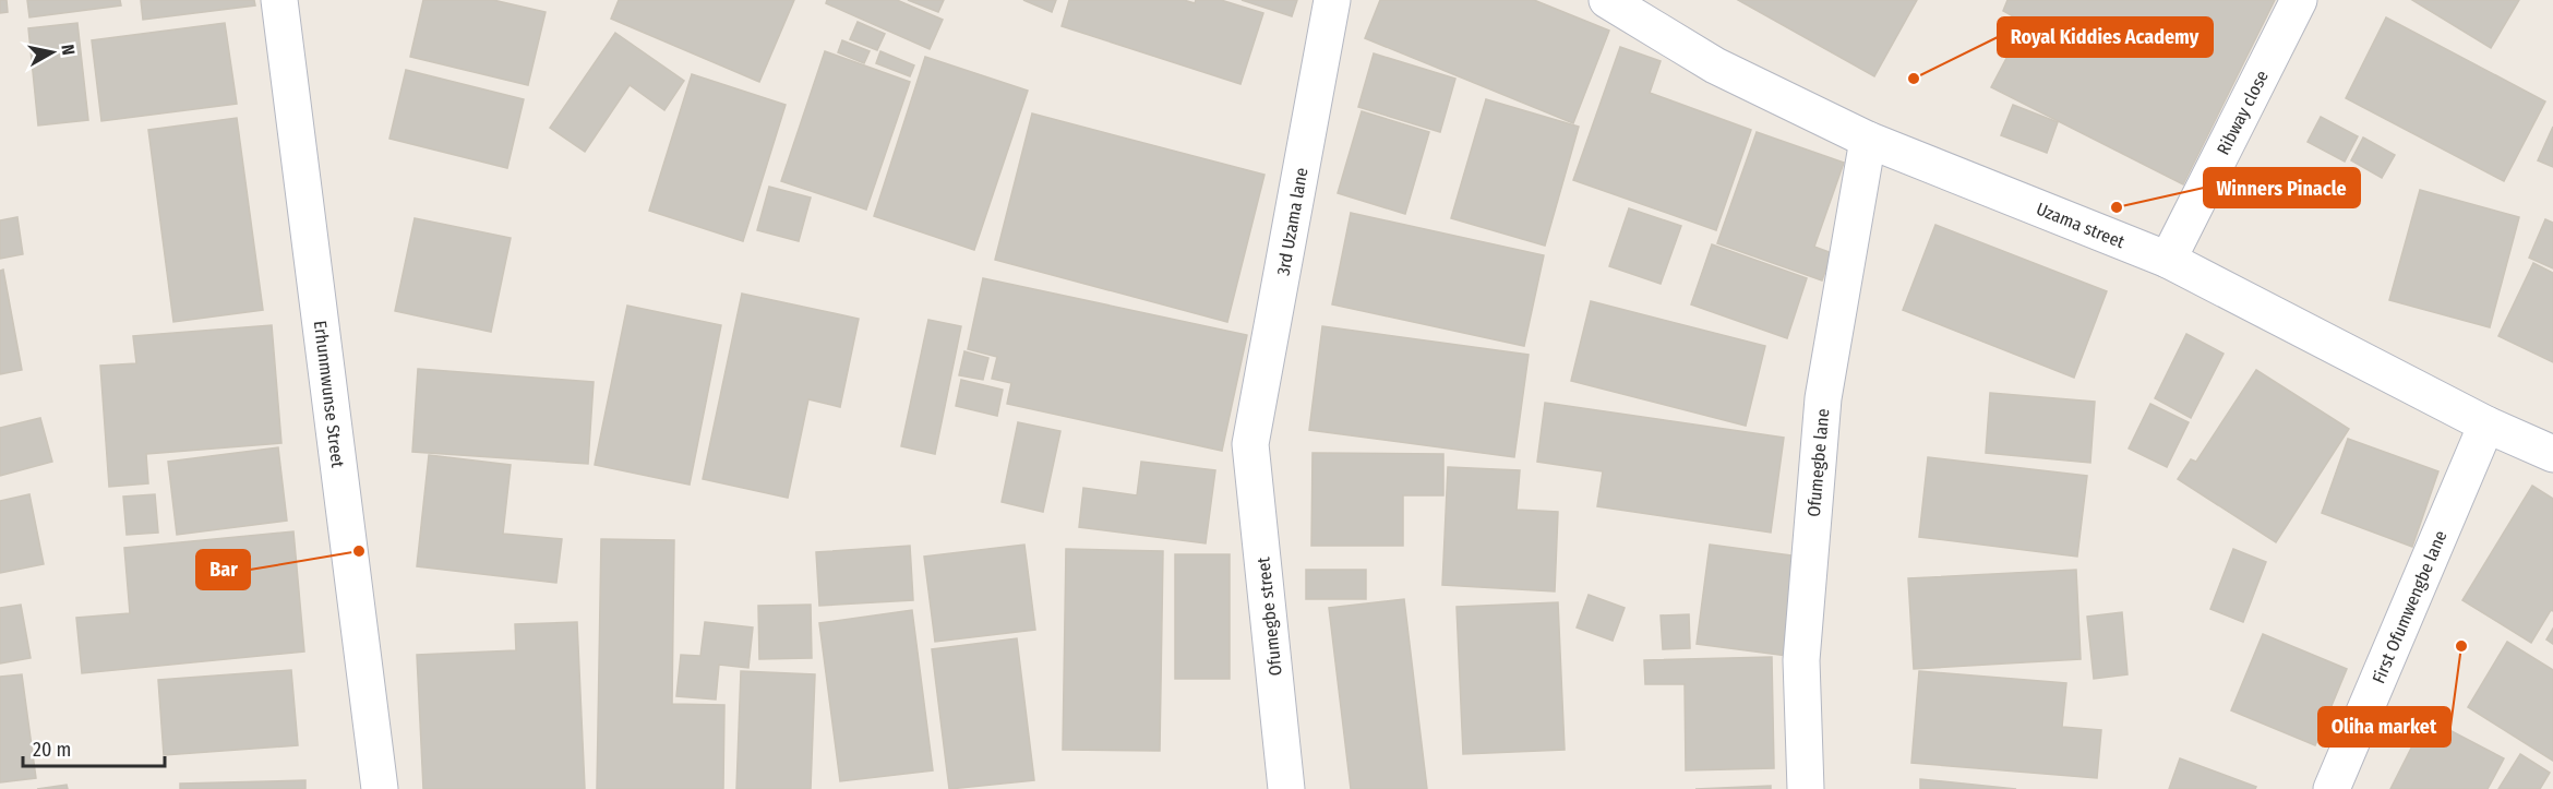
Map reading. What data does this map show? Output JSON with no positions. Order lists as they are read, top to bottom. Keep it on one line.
{"streets":{"street":["Ribway close","3rd Uzama lane","Uzama street","Erhunmwunse Street","Ofumegbe lane","First Ofumwengbe lane","Ofumegbe street"]},"crossings":[["Ribway close","Uzama street"],["3rd Uzama lane","Ofumegbe street"],["Uzama street","Ofumegbe lane"],["Uzama street","First Ofumwengbe lane"]],"places":["Royal Kiddies Academy","Winners Pinacle","Bar","Oliha market"],"scale_bar":"20 m","north":"right"}
